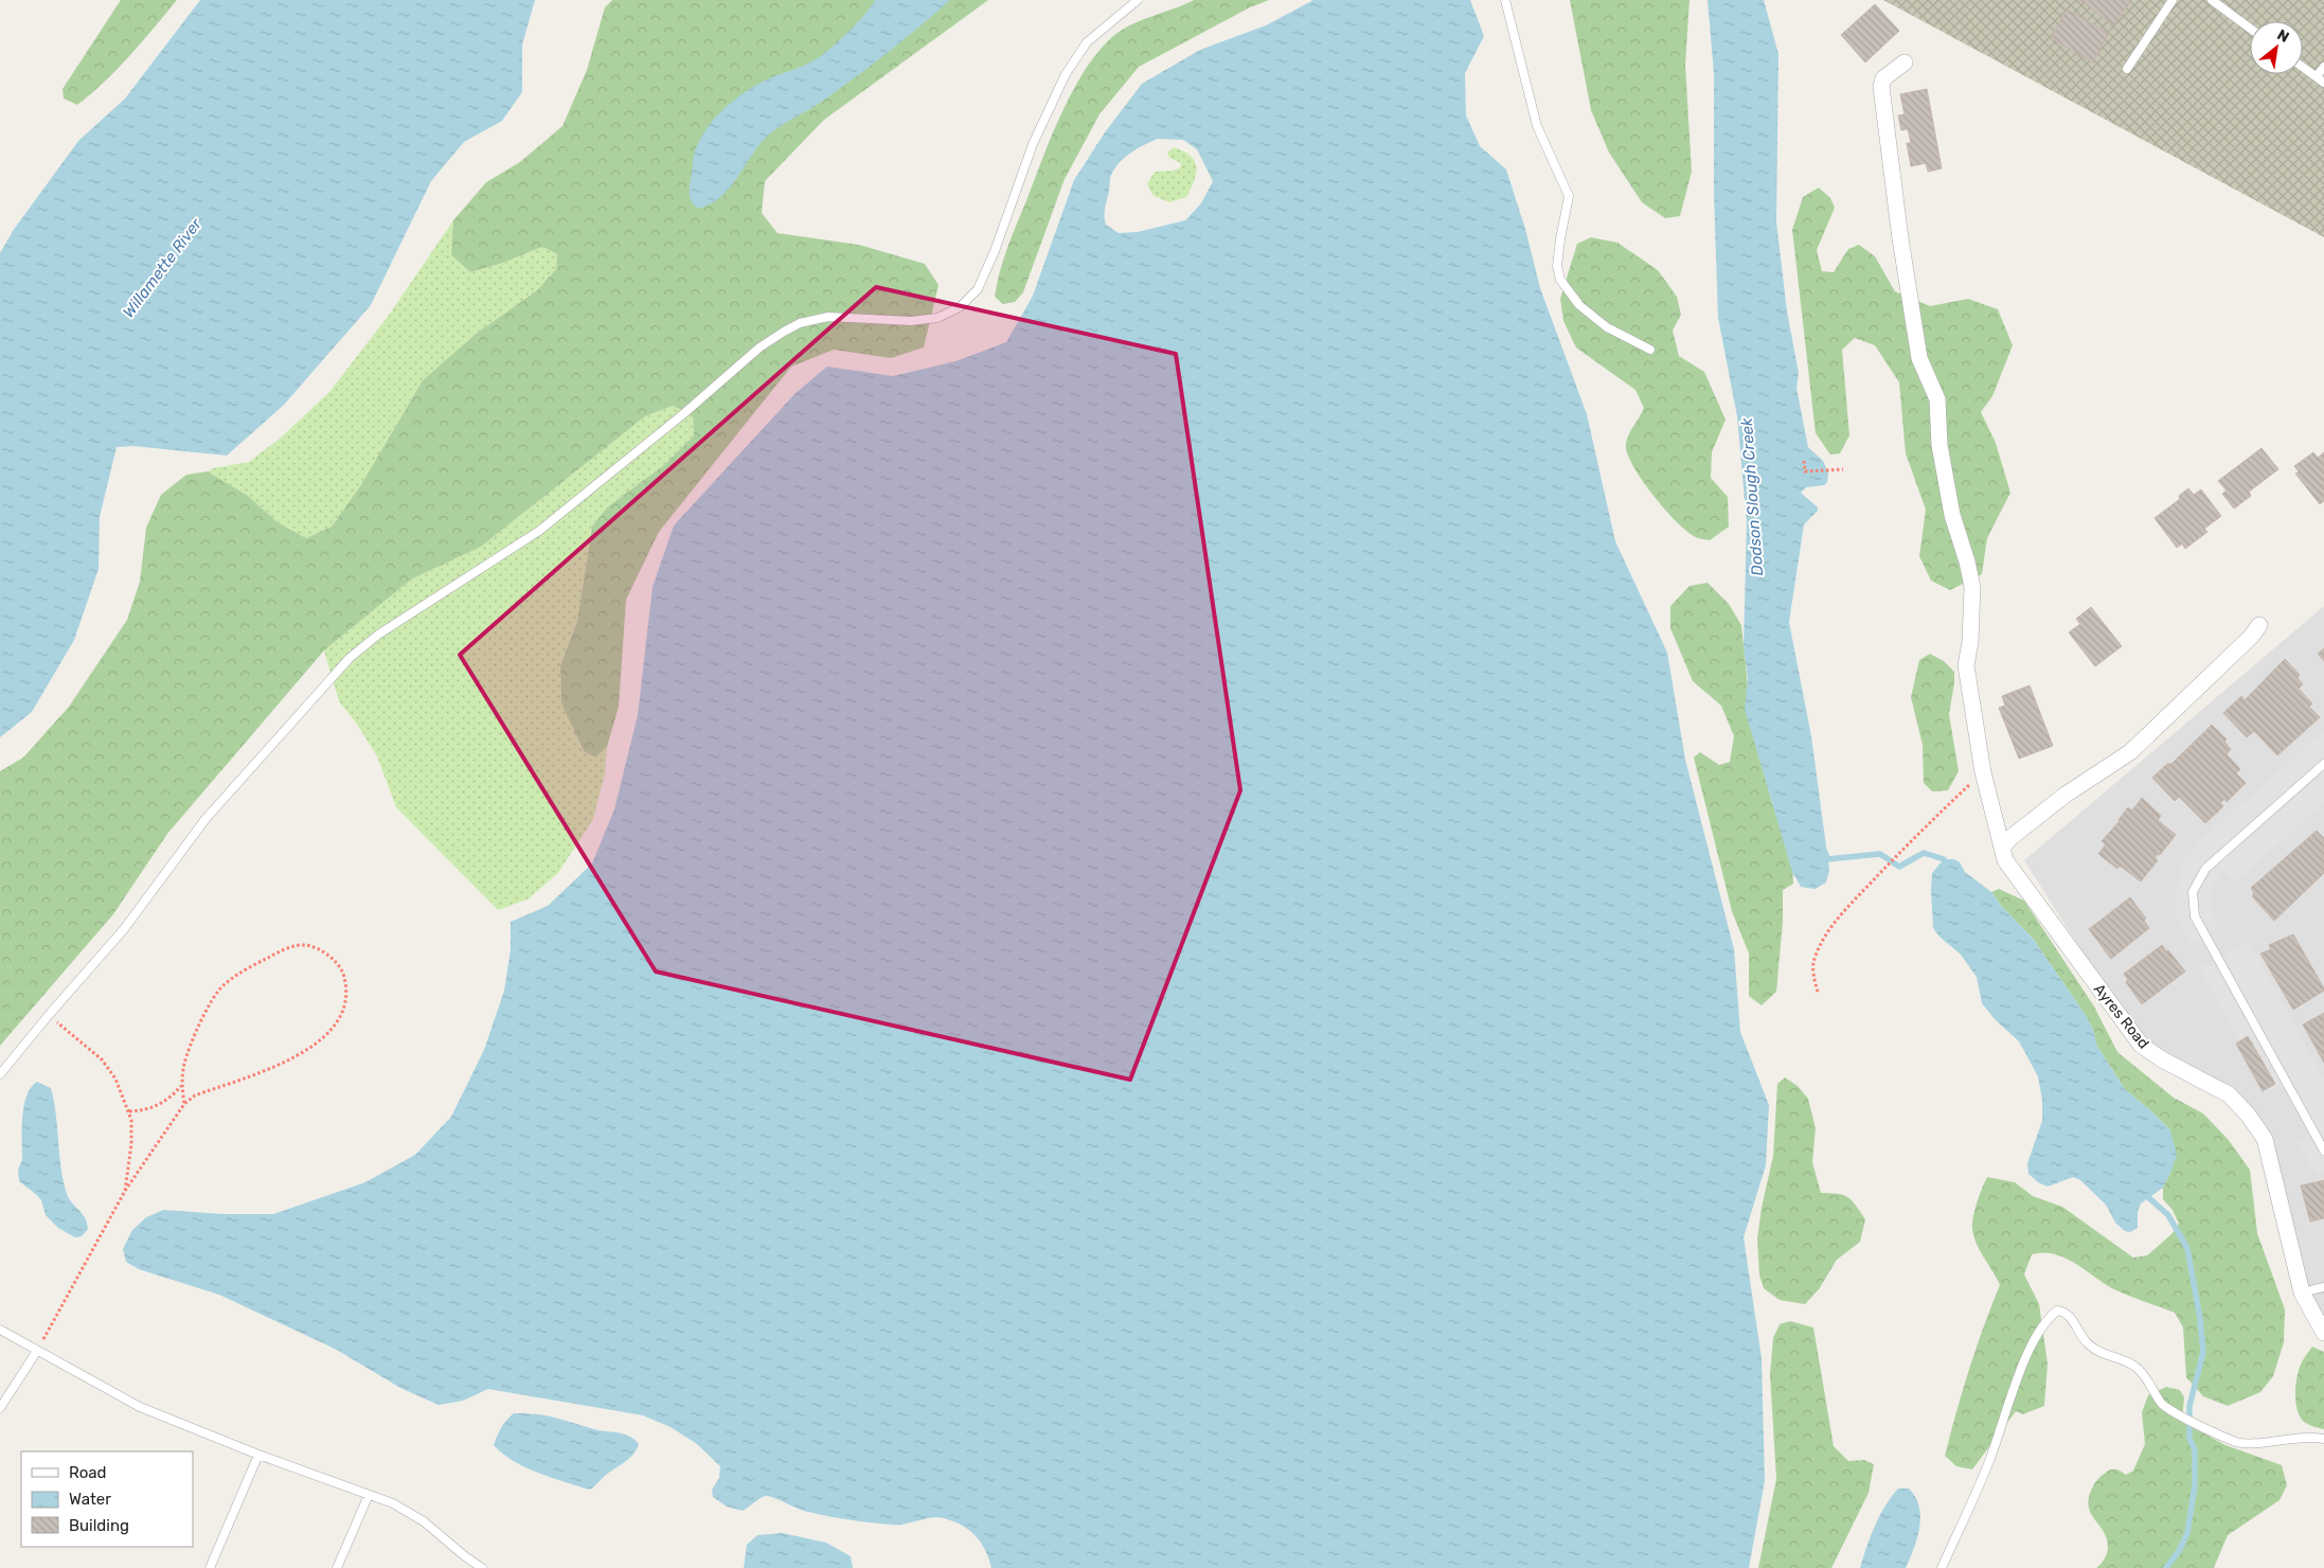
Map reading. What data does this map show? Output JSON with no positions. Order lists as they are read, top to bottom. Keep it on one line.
{"streets":{"street":["Ayres Road"]},"water":["Willamette River","Dodson Slough Creek"],"legend":["Road","Water","Building"],"north":"top right"}
